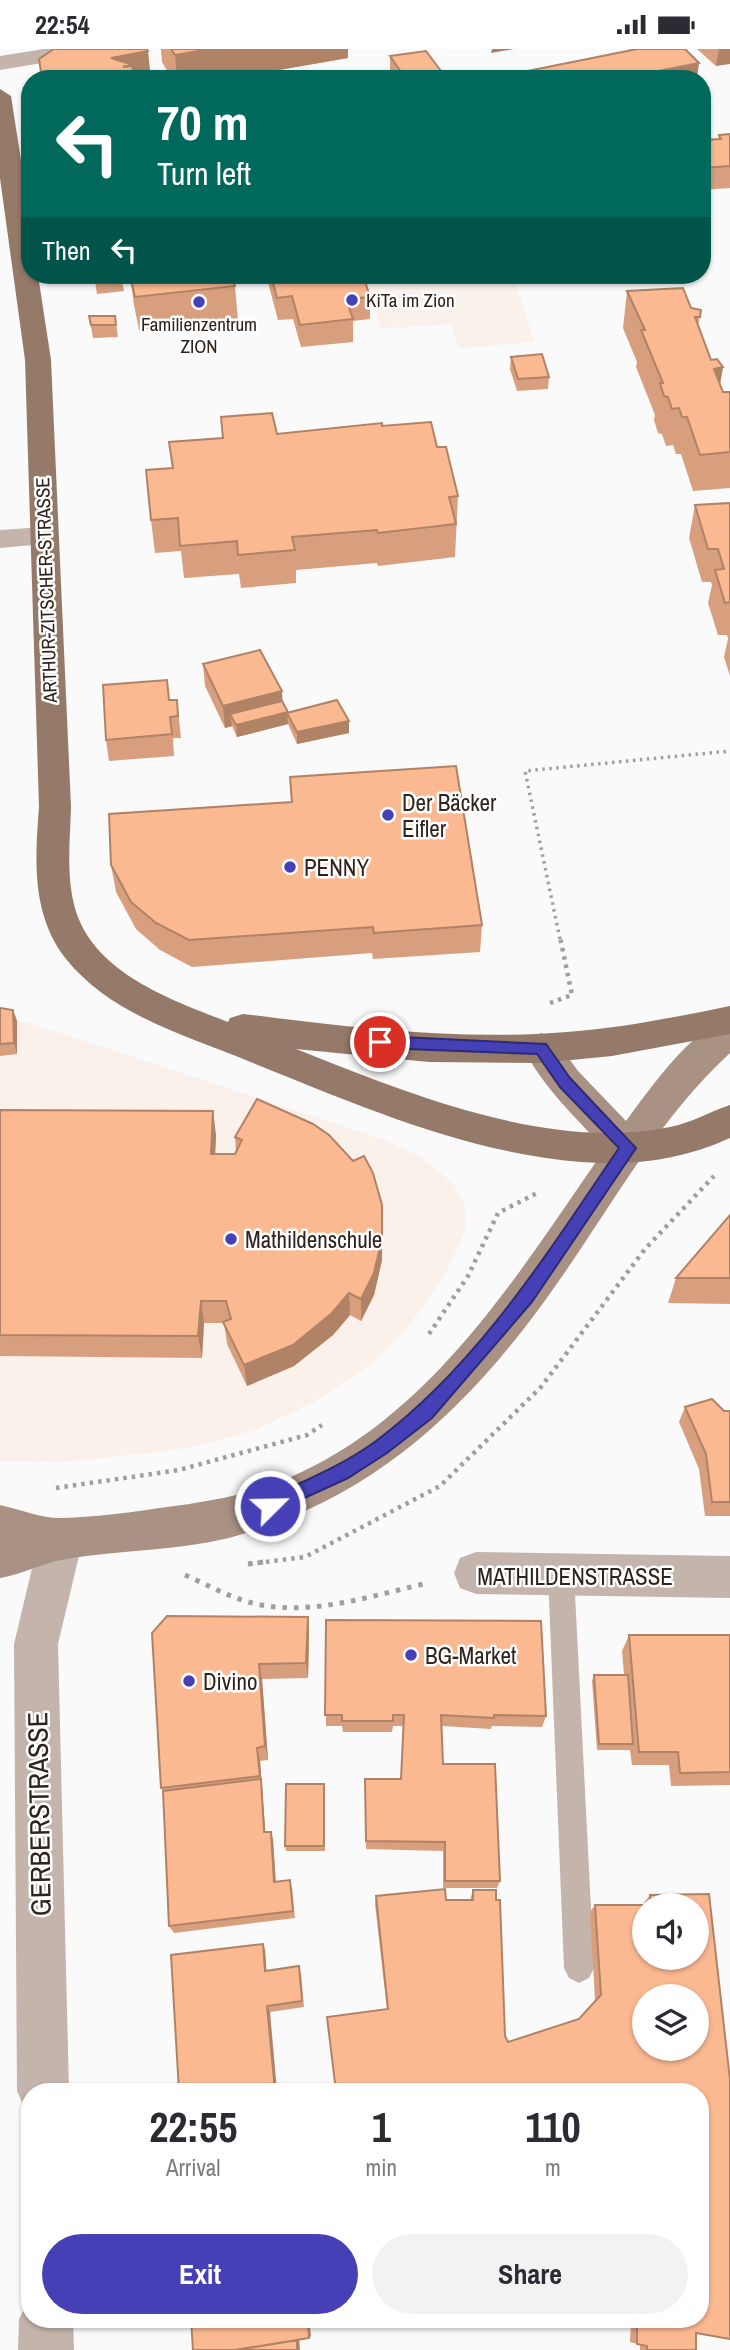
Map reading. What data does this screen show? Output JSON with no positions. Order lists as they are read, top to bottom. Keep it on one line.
{"streets":{"main road":["ARTHUR-ZITSCHER-STRASSE"],"street":["MATHILDENSTRASSE","GERBERSTRASSE"]},"places":["KiTa im Zion","Familienzentrum ZION","Der Bäcker Eifler","PENNY","Mathildenschule","BG-Market","Divino"],"page":{"status":"22:54","turn":["70 m","Turn left"],"then":"Then","eta":["22:55","Arrival","1","min","110","m"],"buttons":["Exit","Share"]}}
